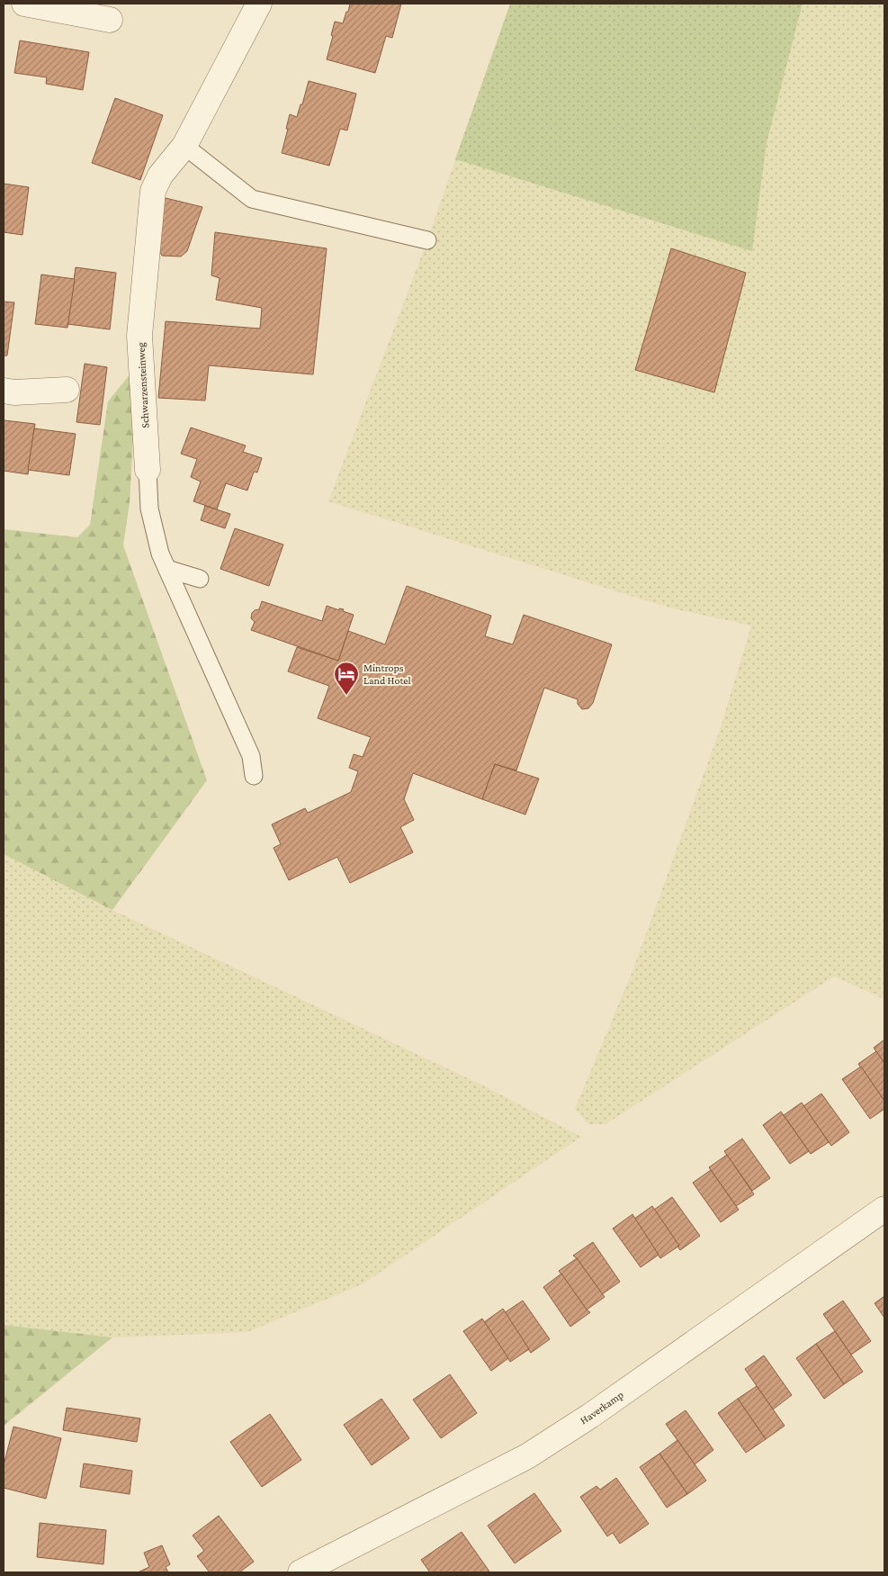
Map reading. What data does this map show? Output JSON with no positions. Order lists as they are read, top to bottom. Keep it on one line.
{"streets":{"street":["Schwarzensteinweg","Haverkamp"]},"places":{"hotel":["Mintrops Land Hotel"]}}
